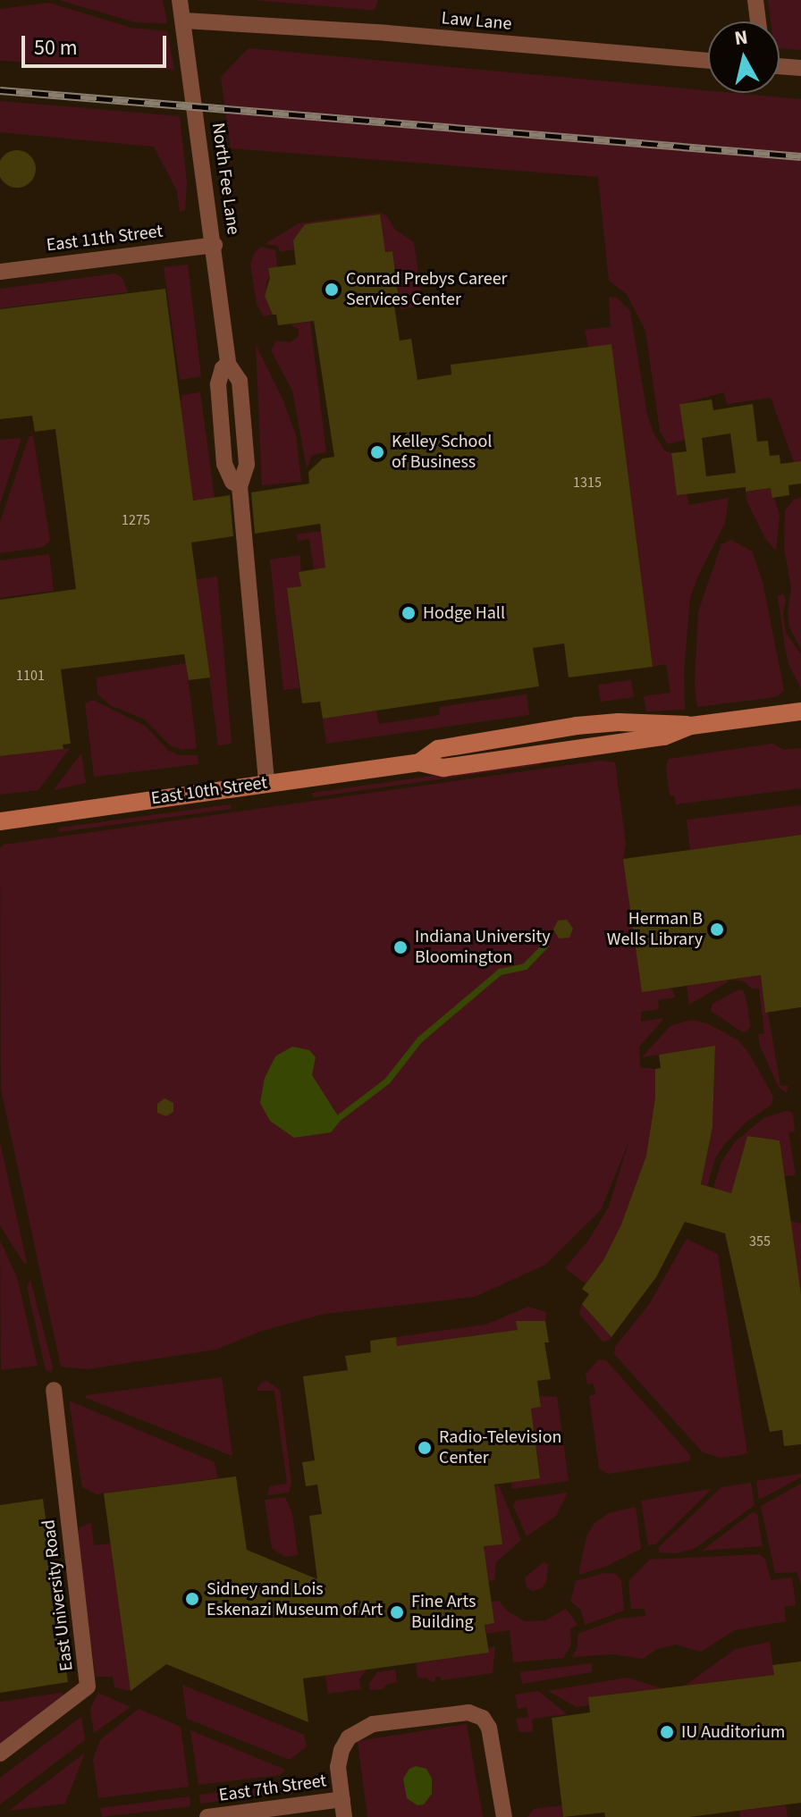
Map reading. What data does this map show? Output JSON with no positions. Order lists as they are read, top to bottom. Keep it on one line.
{"streets":{"street":["Law Lane","North Fee Lane","East 11th Street","East 10th Street","East University Road","East 7th Street"]},"crossings":[["Law Lane","North Fee Lane"],["North Fee Lane","East 11th Street"],["North Fee Lane","East 10th Street"]],"places":["Conrad Prebys Career Services Center","Kelley School of Business","Hodge Hall","Herman B Wells Library","Indiana University Bloomington","Radio-Television Center","Sidney and Lois Eskenazi Museum of Art","Fine Arts Building","IU Auditorium"],"house_numbers":["1315","1275","1101","355"],"scale_bar":"50 m","north":"top"}
